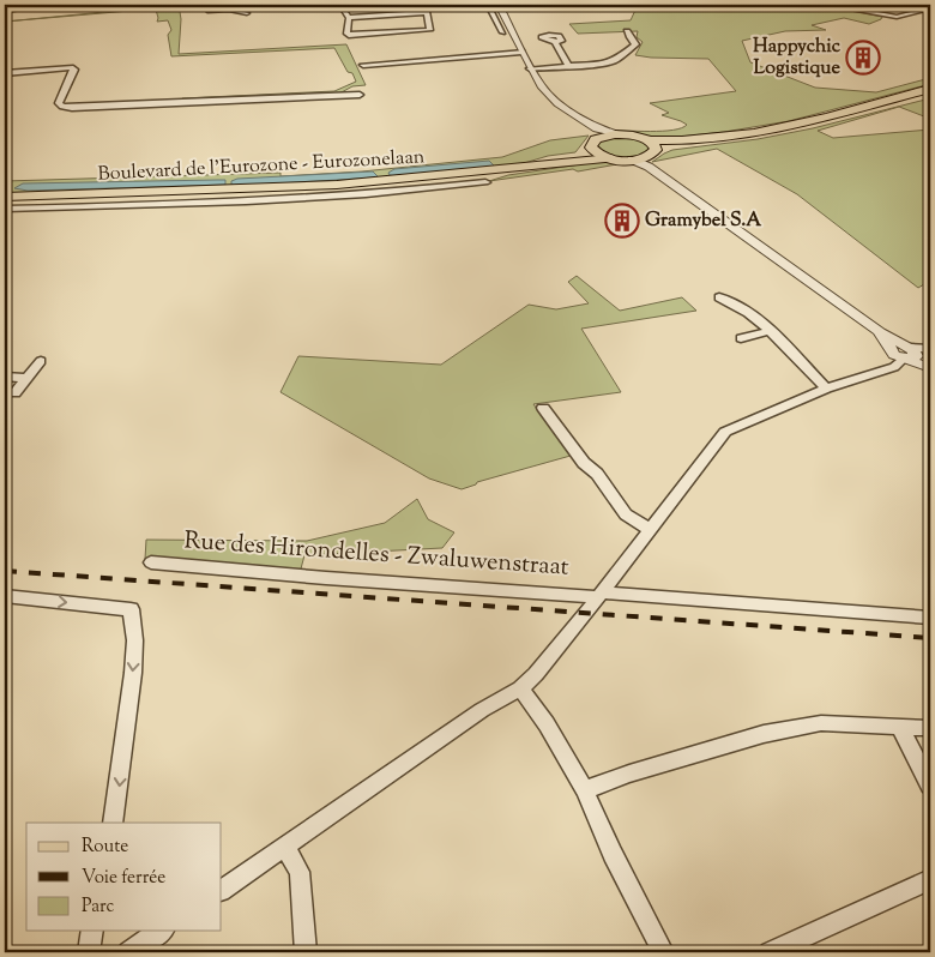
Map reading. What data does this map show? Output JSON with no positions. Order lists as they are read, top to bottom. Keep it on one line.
{"streets":{"main road":["Boulevard de l'Eurozone - Eurozonelaan"],"street":["Rue des Hirondelles - Zwaluwenstraat"]},"places":{"building":["Happychic Logistique","Gramybel S.A"]},"legend":["Route","Voie ferrée","Parc"]}
